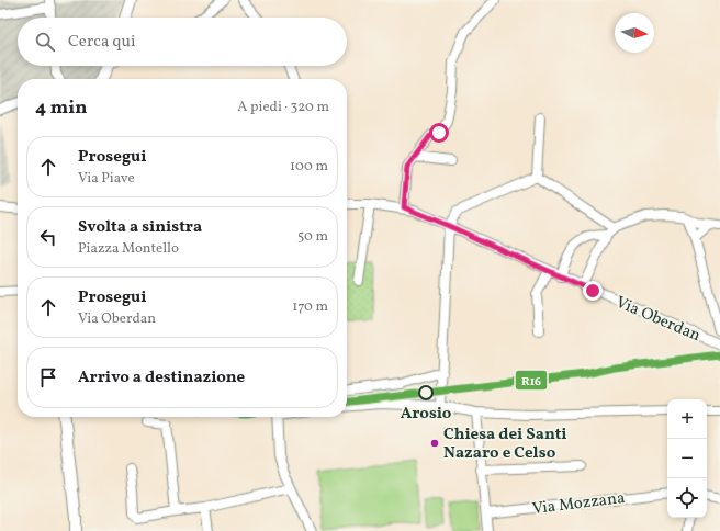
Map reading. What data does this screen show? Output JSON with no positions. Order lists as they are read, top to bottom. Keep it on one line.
{"streets":{"street":["Via Oberdan","Via Mozzana"]},"places":["Arosio","Chiesa dei Santi Nazaro e Celso"],"lines":["transit line R16"],"north":"right","page":{"search":"Cerca qui","heading":["4 min","A piedi · 320 m"],"list":[["Prosegui","Via Piave","100 m"],["Svolta a sinistra","Piazza Montello","50 m"],["Prosegui","Via Oberdan","170 m"],"Arrivo a destinazione"],"map_buttons":["+","−"]}}
